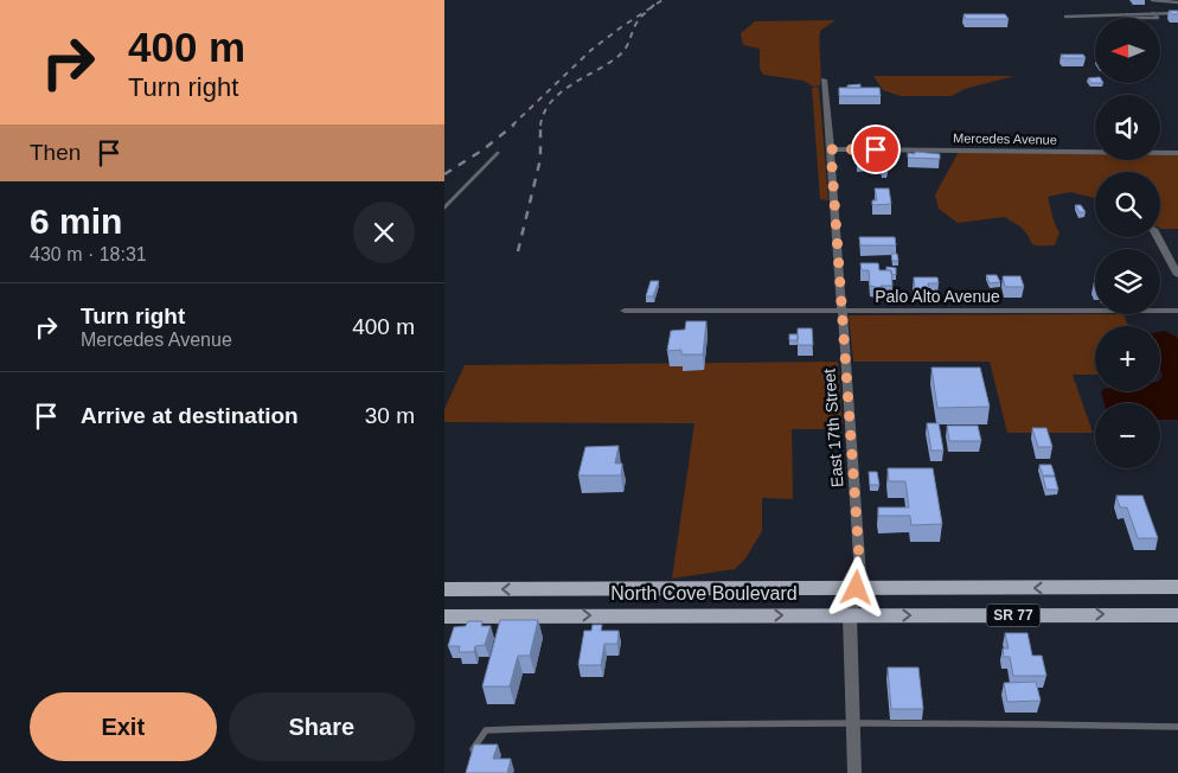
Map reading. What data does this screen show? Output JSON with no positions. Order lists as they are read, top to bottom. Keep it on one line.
{"streets":{"main road":["North Cove Boulevard","SR 77"],"street":["Mercedes Avenue","Palo Alto Avenue","East 17th Street"]},"crossings":[["Mercedes Avenue","East 17th Street"],["Palo Alto Avenue","East 17th Street"],["East 17th Street","North Cove Boulevard"]],"north":"left","page":{"turn":["400 m","Turn right"],"map_buttons":["+","−"],"then":"Then","heading":["6 min","430 m · 18:31"],"list":[{"name":"Turn right","note":"Mercedes Avenue","value":"400 m"},{"name":"Arrive at destination","value":"30 m"}],"buttons":["Exit","Share"]}}
